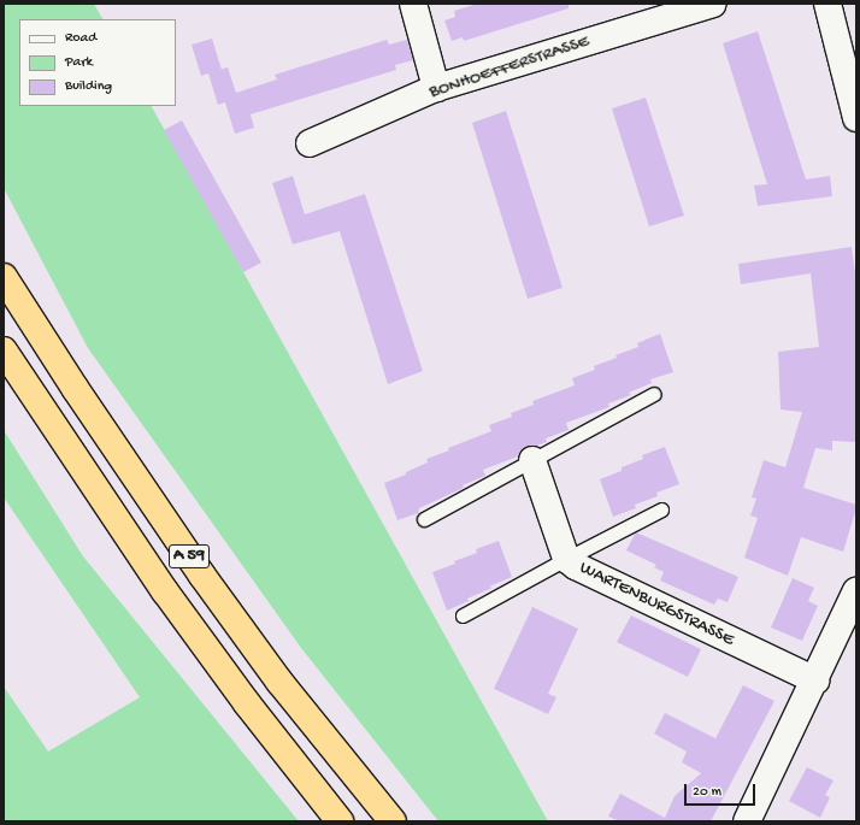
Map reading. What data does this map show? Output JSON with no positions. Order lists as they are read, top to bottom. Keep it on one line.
{"streets":{"highway":["A 59"],"street":["BONHOEFFERSTRASSE","WARTENBURGSTRASSE"]},"legend":["Road","Park","Building"],"scale_bar":"20 m"}
